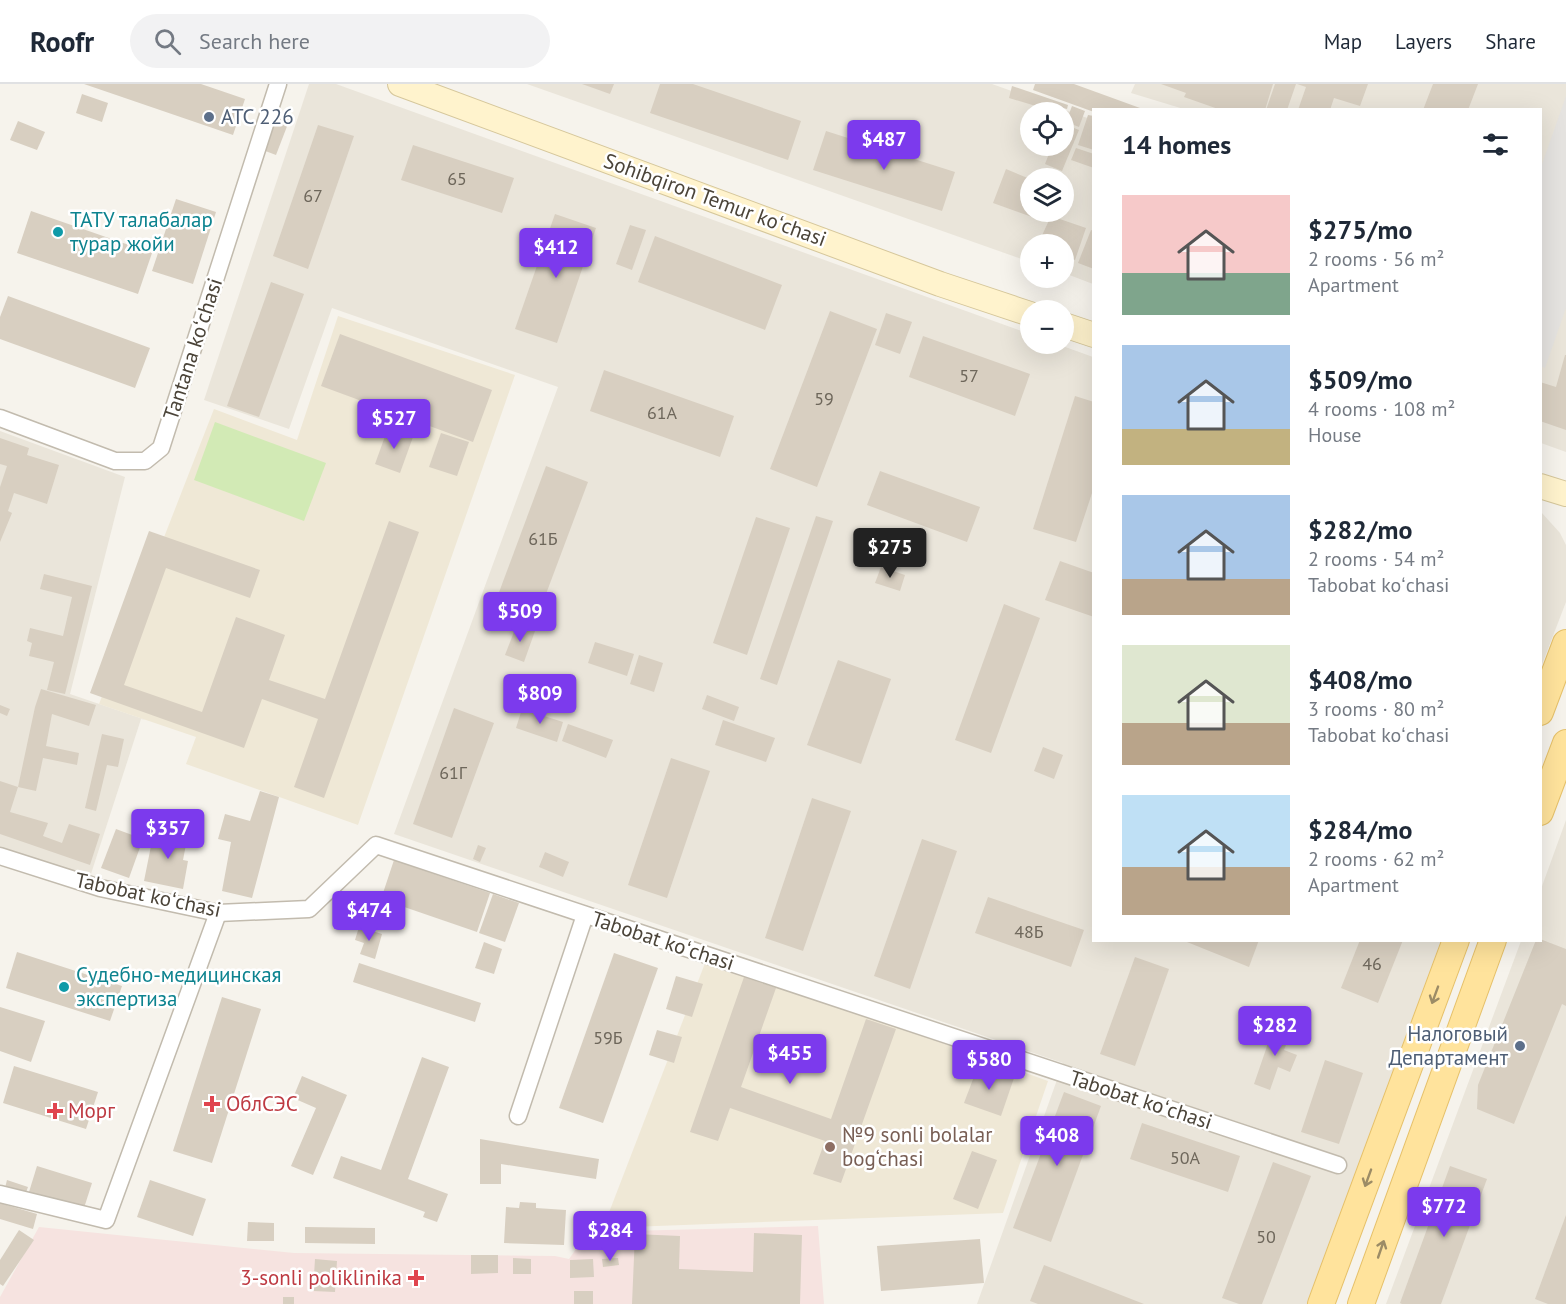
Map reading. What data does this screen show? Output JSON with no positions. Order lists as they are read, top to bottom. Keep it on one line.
{"streets":{"main road":["Sohibqiron Temur koʻchasi"],"street":["Tantana koʻchasi","Tabobat koʻchasi"]},"places":{"other":["АТС 226","ТАТУ талабалар турар жойи","Судебно-медицинская экспертиза","Налоговый Департамент","№9 sonli bolalar bog‘chasi"],"health":["ОблСЭС","Морг","3-sonli poliklinika"]},"house_numbers":["65","67","57","59","61А","61Б","61Г","48Б","46","59Б","50А","50"],"page":{"header":"Roofr","search":"Search here","nav":["Map","Layers","Share"],"map_buttons":["+","−"],"heading":"14 homes","price":["$487","$412","$527","$275","$509","$809","$357","$474","$282","$455","$580","$408","$772","$284"],"list":[{"name":"$275/mo","note":"2 rooms · 56 m² · Apartment"},{"name":"$509/mo","note":"4 rooms · 108 m² · House"},{"name":"$282/mo","note":"2 rooms · 54 m² · Tabobat koʻchasi"},{"name":"$408/mo","note":"3 rooms · 80 m² · Tabobat koʻchasi"},{"name":"$284/mo","note":"2 rooms · 62 m² · Apartment"}]}}
